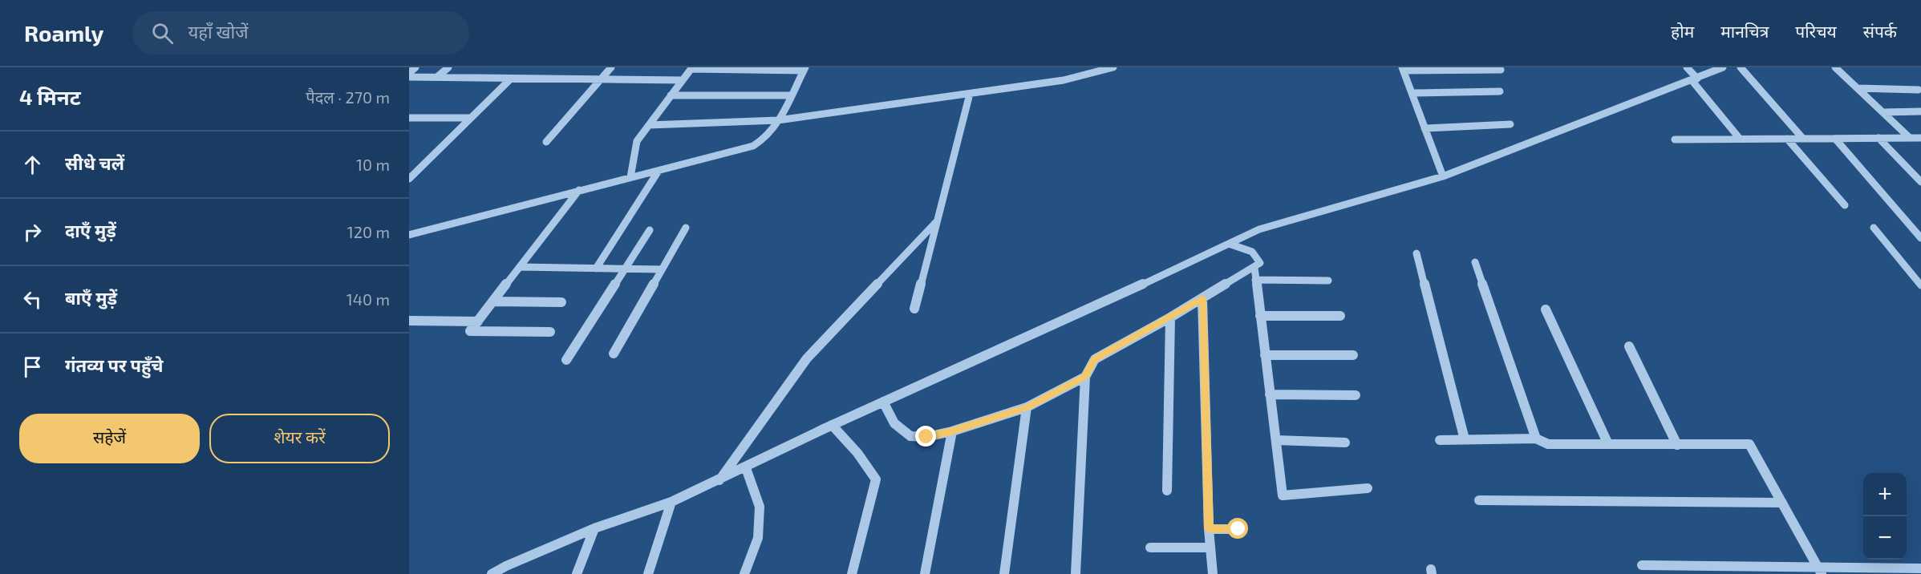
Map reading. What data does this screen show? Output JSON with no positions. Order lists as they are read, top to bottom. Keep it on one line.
{"page":{"header":"Roamly","search":"यहाँ खोजें","nav":["होम","मानचित्र","परिचय","संपर्क"],"heading":["4 मिनट","पैदल · 270 m"],"list":[["सीधे चलें","10 m"],["दाएँ मुड़ें","120 m"],["बाएँ मुड़ें","140 m"],"गंतव्य पर पहुँचे"],"buttons":["सहेजें","शेयर करें"],"map_buttons":["+","−"]}}
